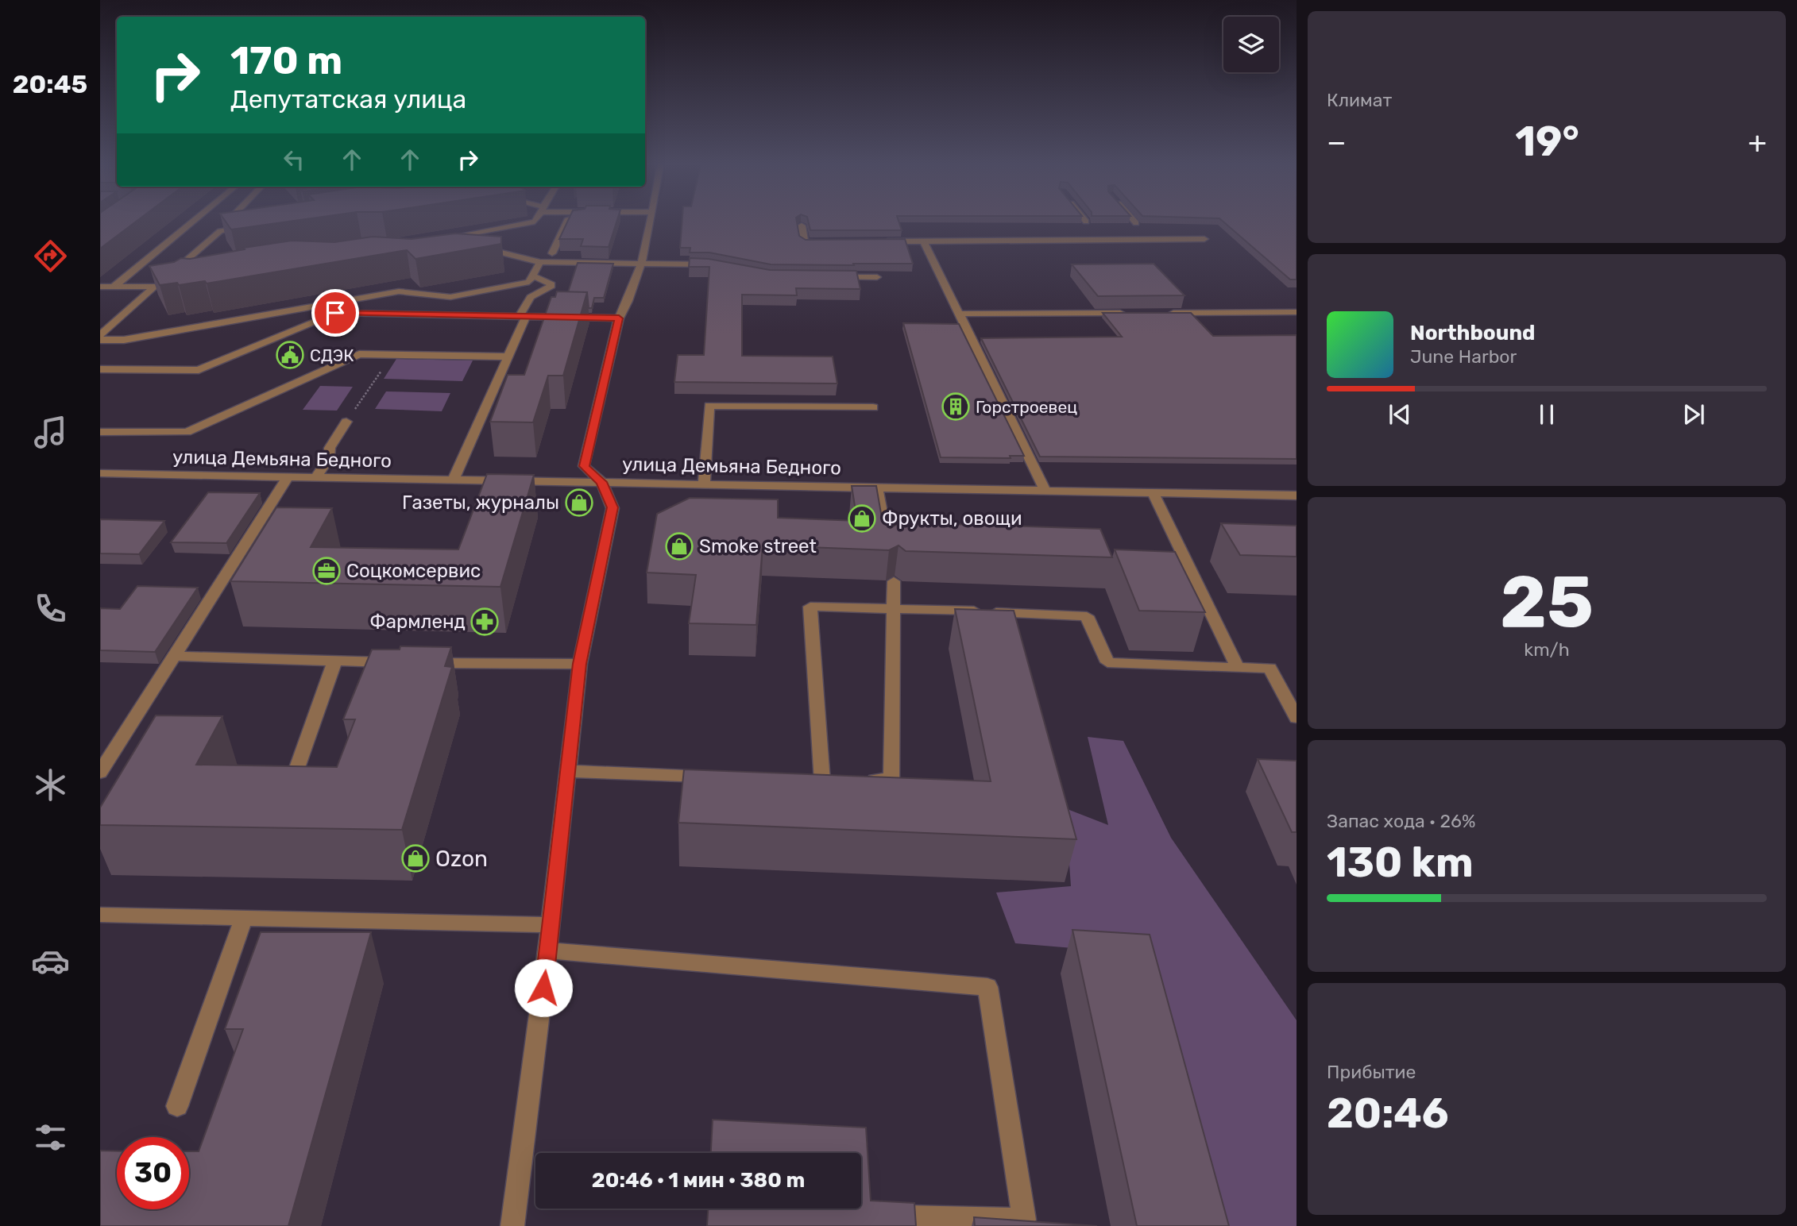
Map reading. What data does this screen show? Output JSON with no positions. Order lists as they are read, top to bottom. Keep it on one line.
{"streets":{"street":["улица Демьяна Бедного"]},"places":{"public building":["СДЭК"],"building":["Горстроевец"],"shop":["Газеты, журналы","Фрукты, овощи","Smoke street","Ozon"],"office":["Соцкомсервис"],"pharmacy":["Фармленд"]},"page":{"tabs":"20:45","tile":["Климат",["25","km/h"],["Запас хода · 26%","130 km"],["Прибытие","20:46"]],"turn":["170 m","Депутатская улица"],"heat":["−","19°","+"],"song":["Northbound","June Harbor"],"limit":"30","trip":"20:46 · 1 мин · 380 m"}}
